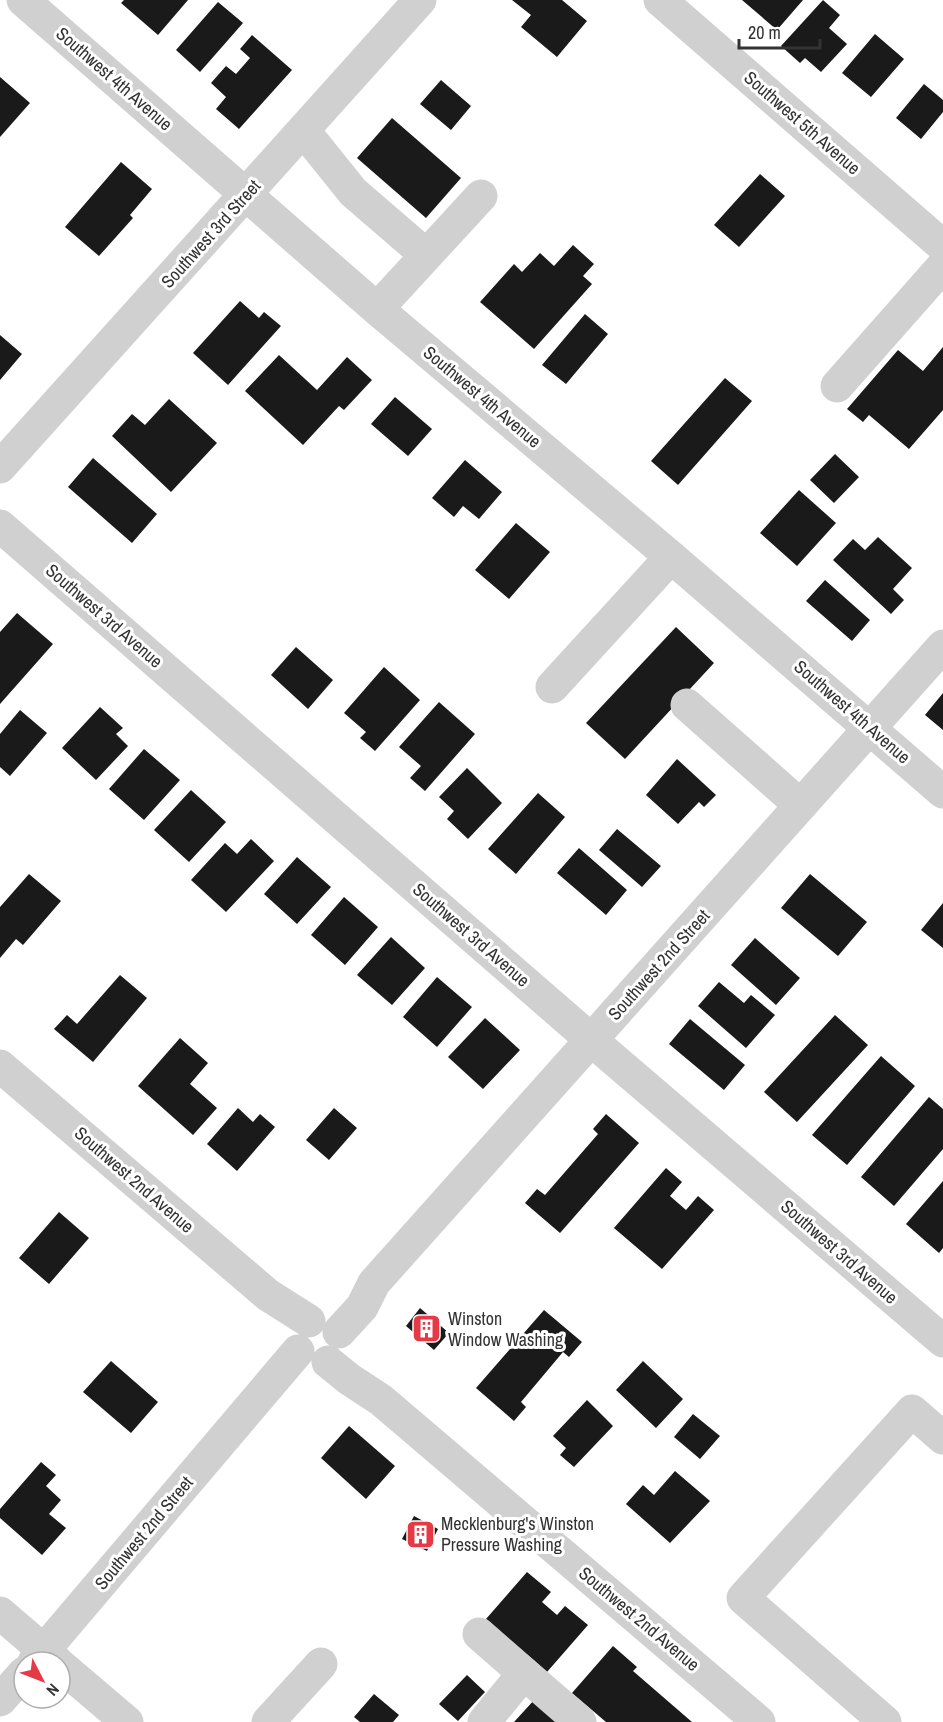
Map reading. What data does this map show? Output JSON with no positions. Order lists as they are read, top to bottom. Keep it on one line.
{"streets":{"street":["Southwest 4th Avenue","Southwest 5th Avenue","Southwest 3rd Street","Southwest 3rd Avenue","Southwest 2nd Street","Southwest 2nd Avenue"]},"crossings":[["Southwest 4th Avenue","Southwest 3rd Street"],["Southwest 4th Avenue","Southwest 2nd Street"],["Southwest 3rd Avenue","Southwest 2nd Street"],["Southwest 2nd Street","Southwest 2nd Avenue"]],"places":{"building":["Winston Window Washing","Mecklenburg's Winston Pressure Washing"]},"scale_bar":"20 m","north":"bottom right"}
